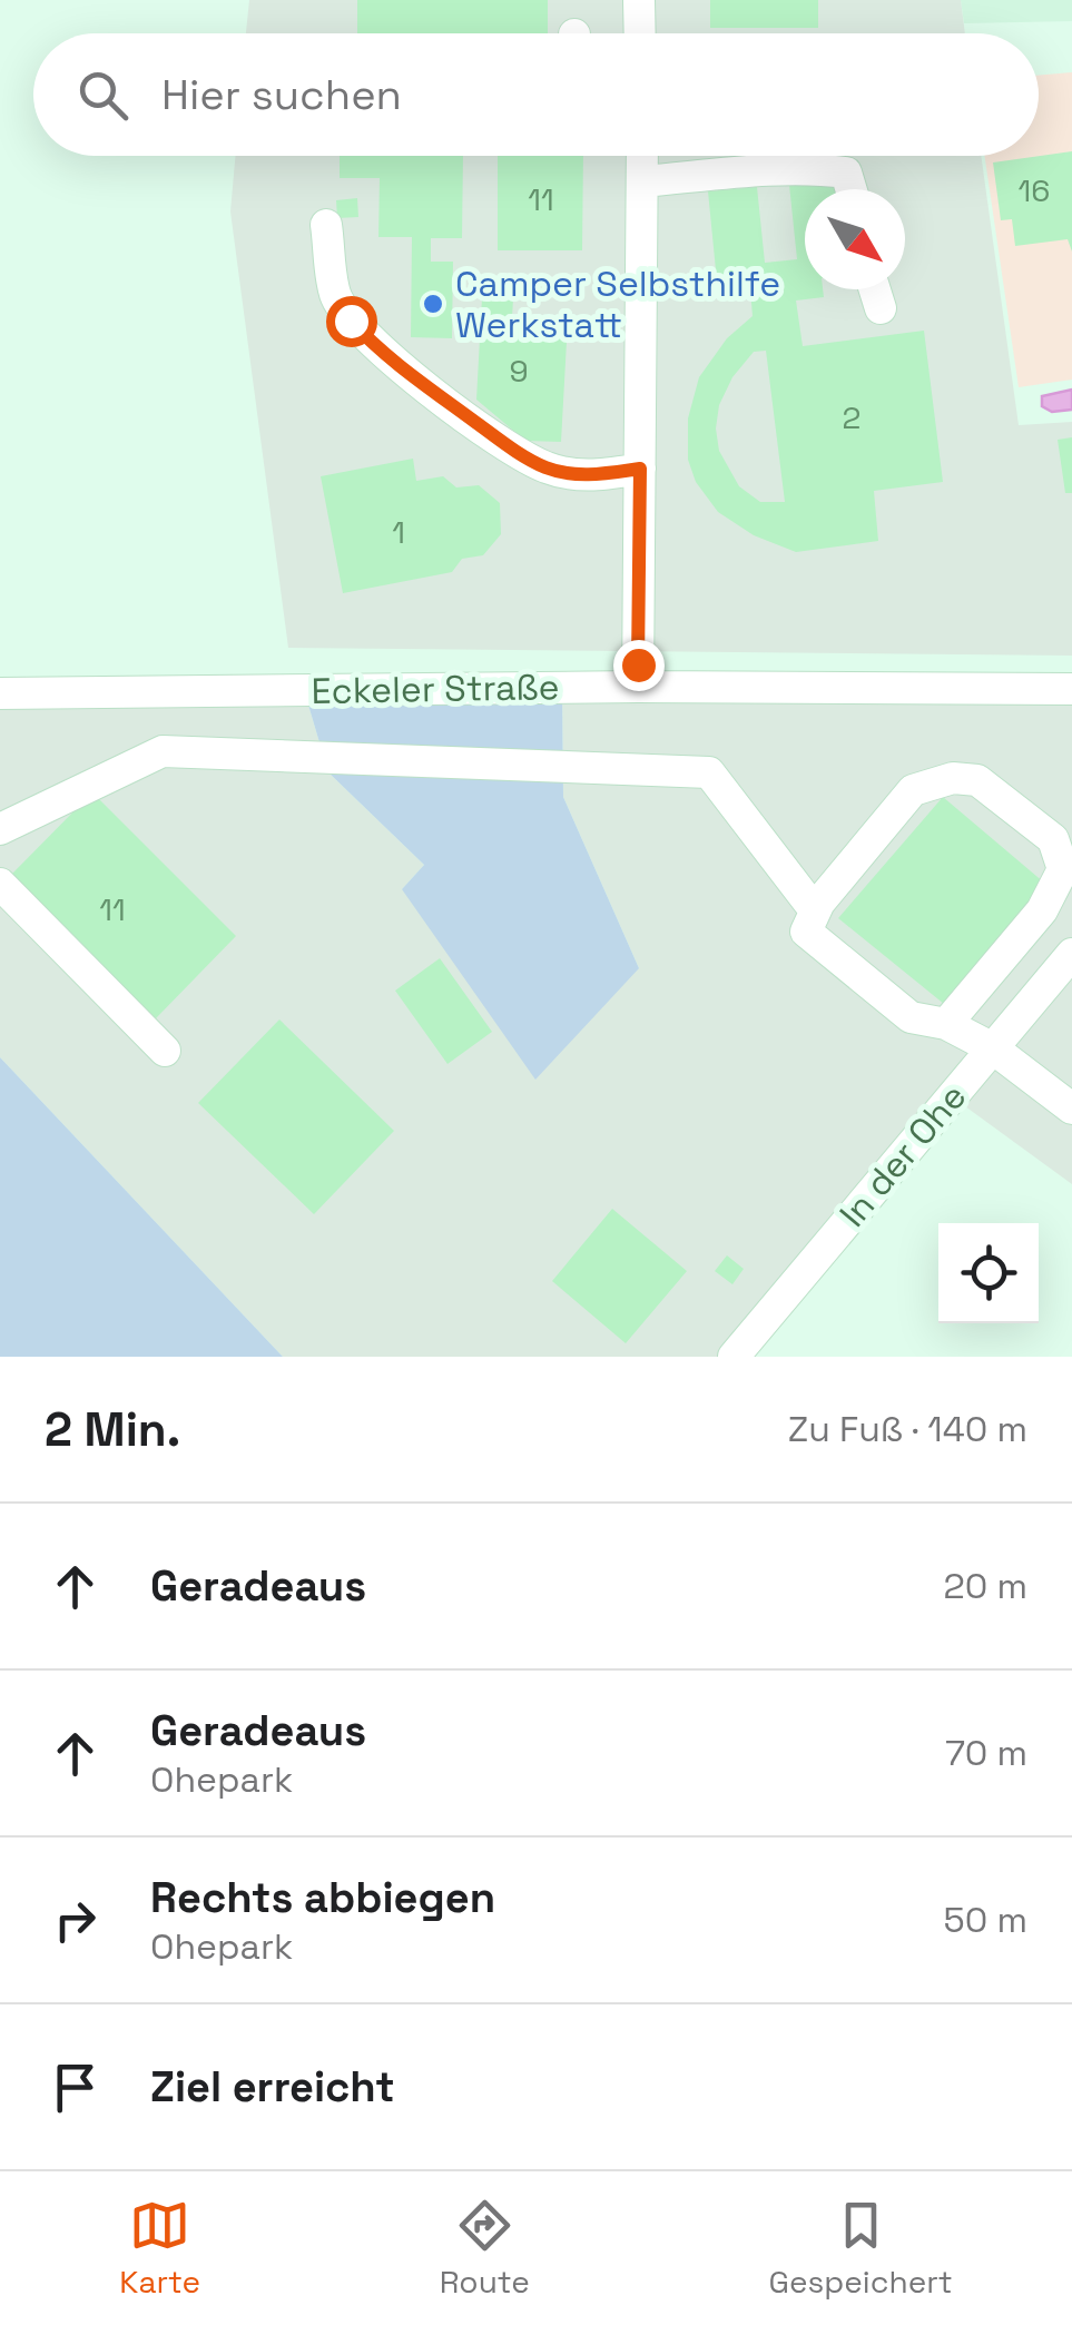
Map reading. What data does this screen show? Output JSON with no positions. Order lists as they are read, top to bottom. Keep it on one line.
{"streets":{"street":["Eckeler Straße","In der Ohe"]},"places":["Camper Selbsthilfe Werkstatt"],"house_numbers":["16","11","9","2","1","11"],"north":"bottom right","page":{"search":"Hier suchen","heading":["2 Min.","Zu Fuß · 140 m"],"list":[["Geradeaus","20 m"],["Geradeaus","Ohepark","70 m"],["Rechts abbiegen","Ohepark","50 m"],"Ziel erreicht"],"nav":["Karte","Route","Gespeichert"]}}
